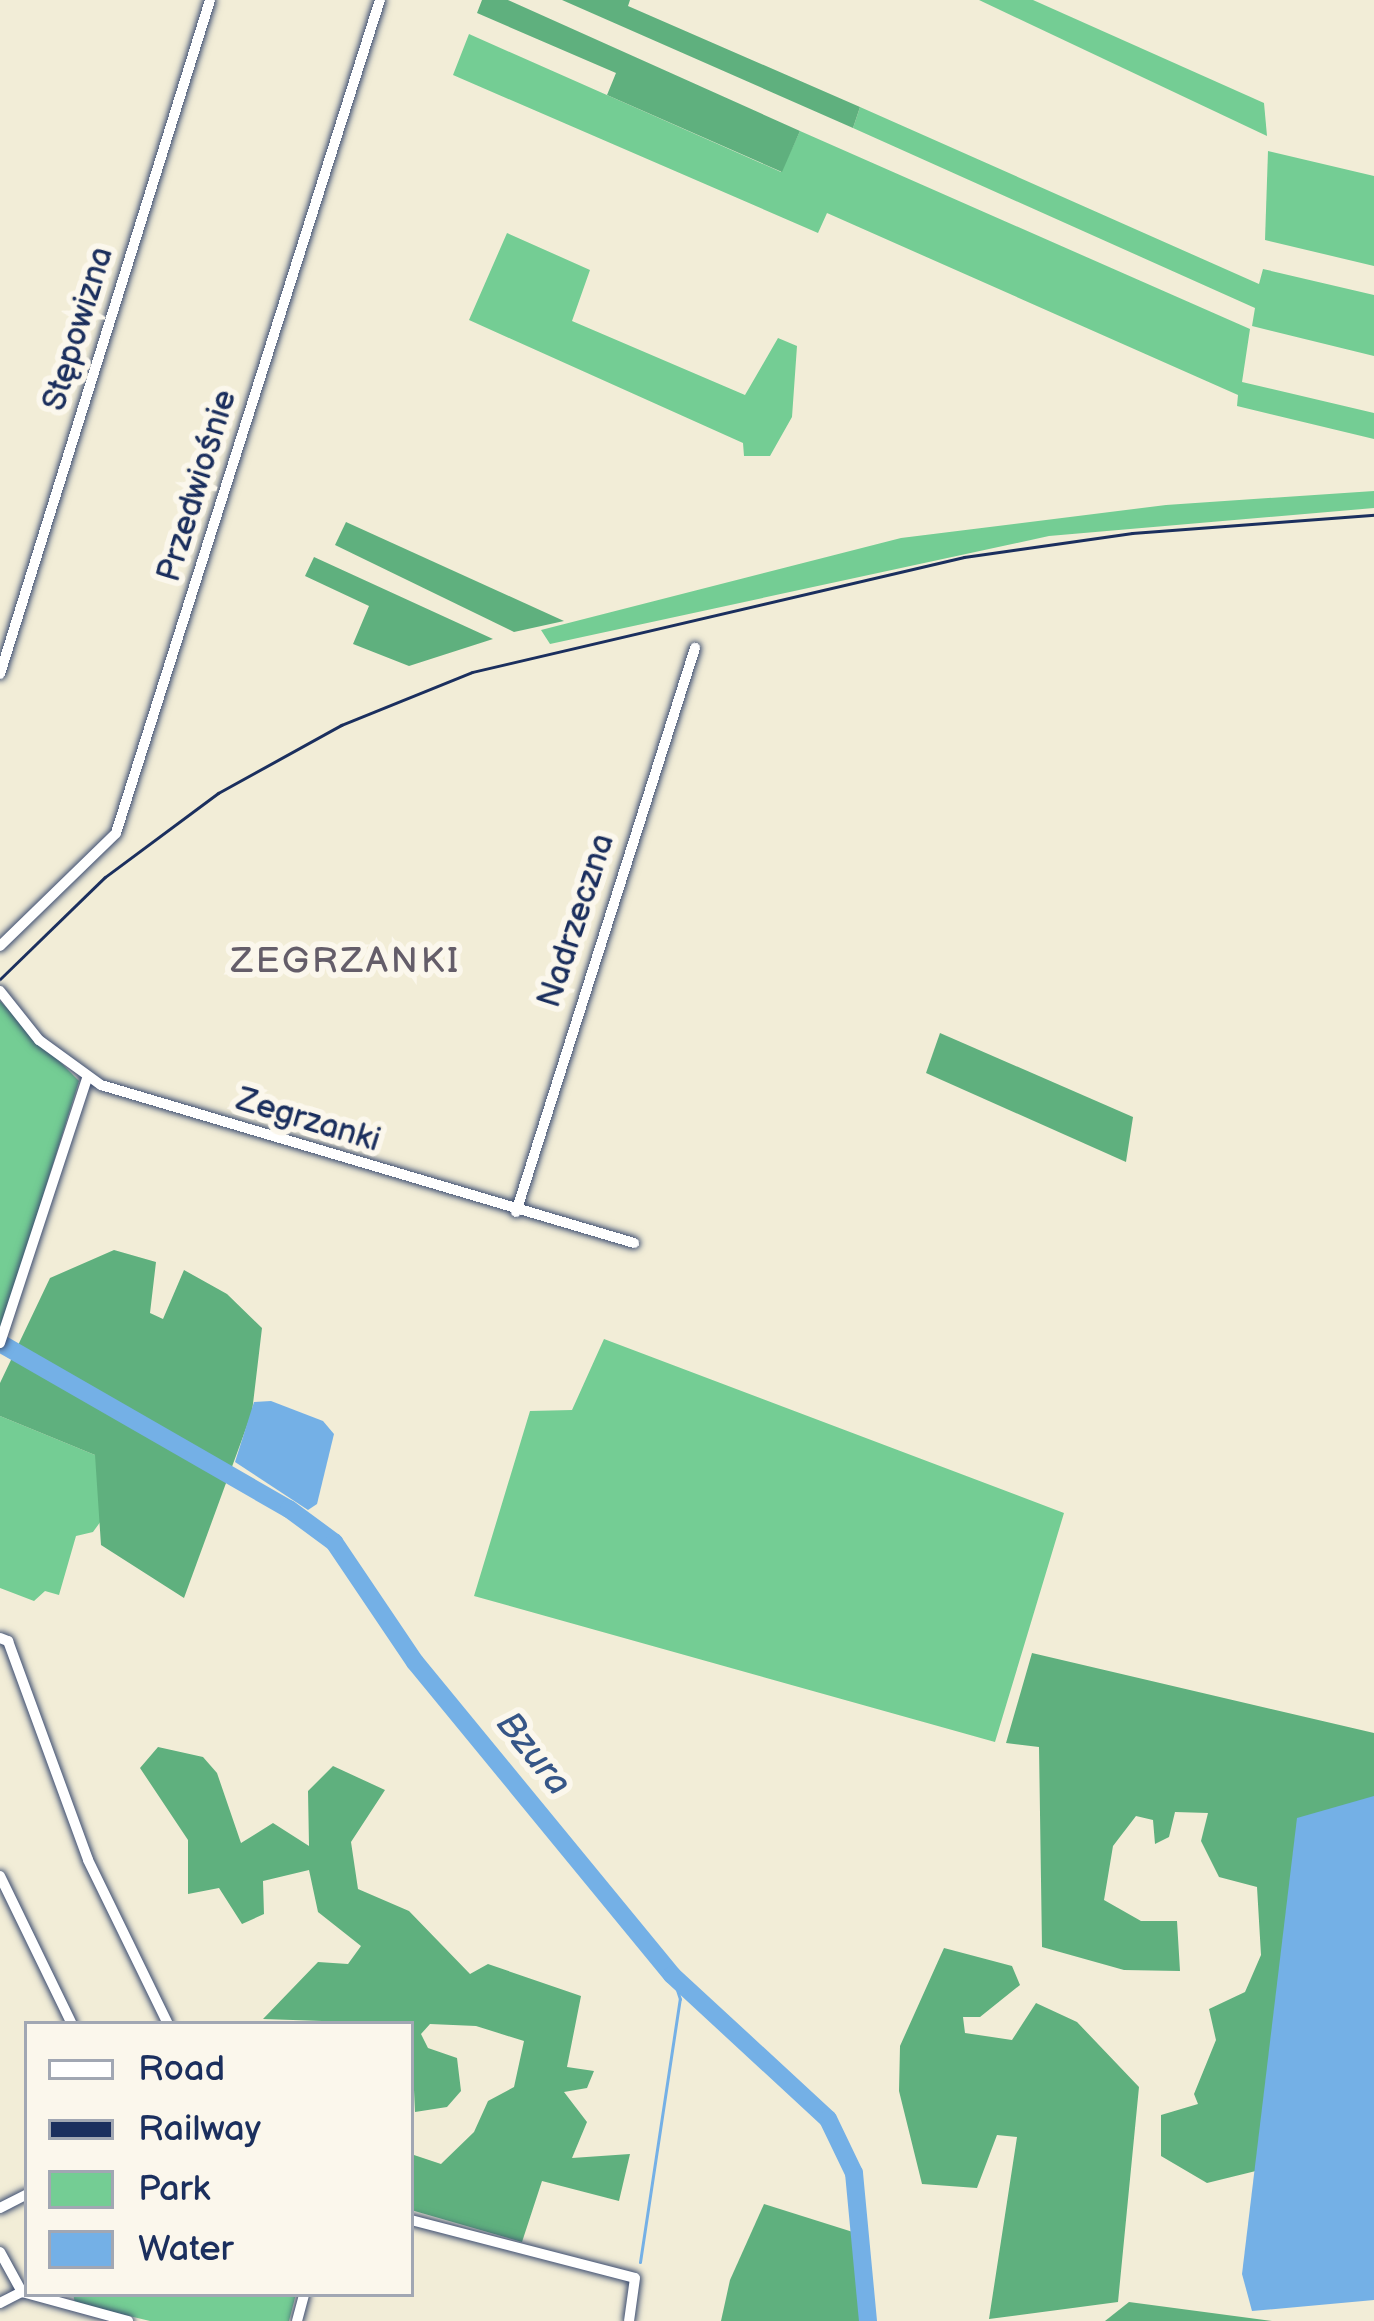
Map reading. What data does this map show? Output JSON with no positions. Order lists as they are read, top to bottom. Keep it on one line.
{"streets":{"street":["Stępowizna","Przedwiośnie","Nadrzeczna","Zegrzanki"]},"crossings":[["Nadrzeczna","Zegrzanki"]],"districts":["ZEGRZANKI"],"water":["Bzura"],"legend":["Road","Railway","Park","Water"]}
